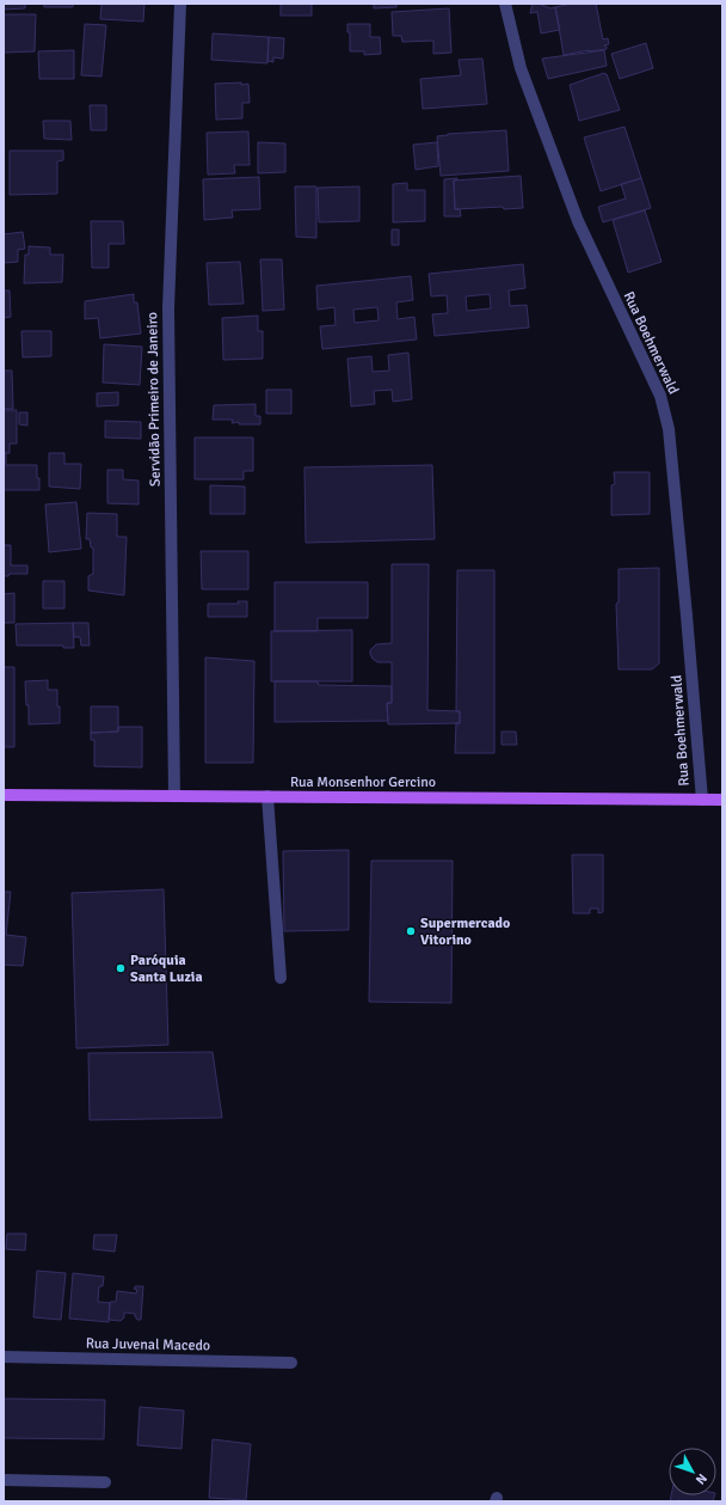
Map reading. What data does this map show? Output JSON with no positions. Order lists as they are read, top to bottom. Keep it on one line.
{"streets":{"main road":["Rua Monsenhor Gercino"],"street":["Rua Boehmerwald","Servidão Primeiro de Janeiro","Rua Juvenal Macedo"]},"crossings":[["Rua Boehmerwald","Rua Monsenhor Gercino"],["Servidão Primeiro de Janeiro","Rua Monsenhor Gercino"]],"places":["Supermercado Vitorino","Paróquia Santa Luzia"],"north":"bottom right"}
